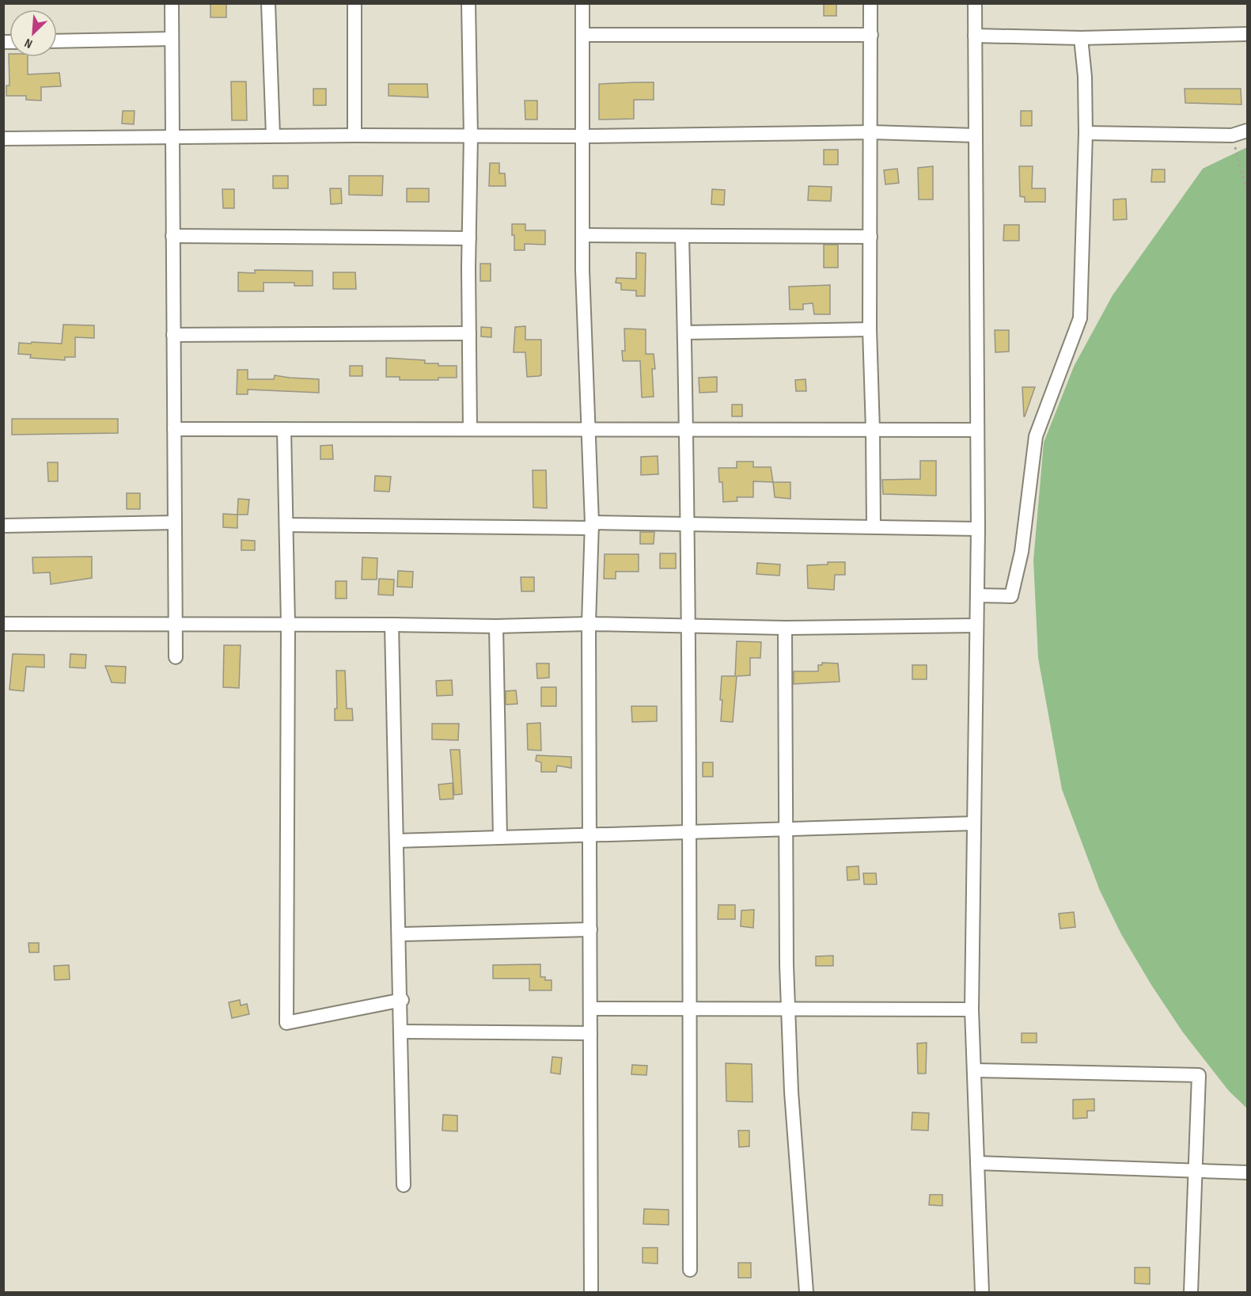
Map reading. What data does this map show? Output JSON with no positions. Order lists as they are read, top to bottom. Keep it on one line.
{"north":"bottom left"}
